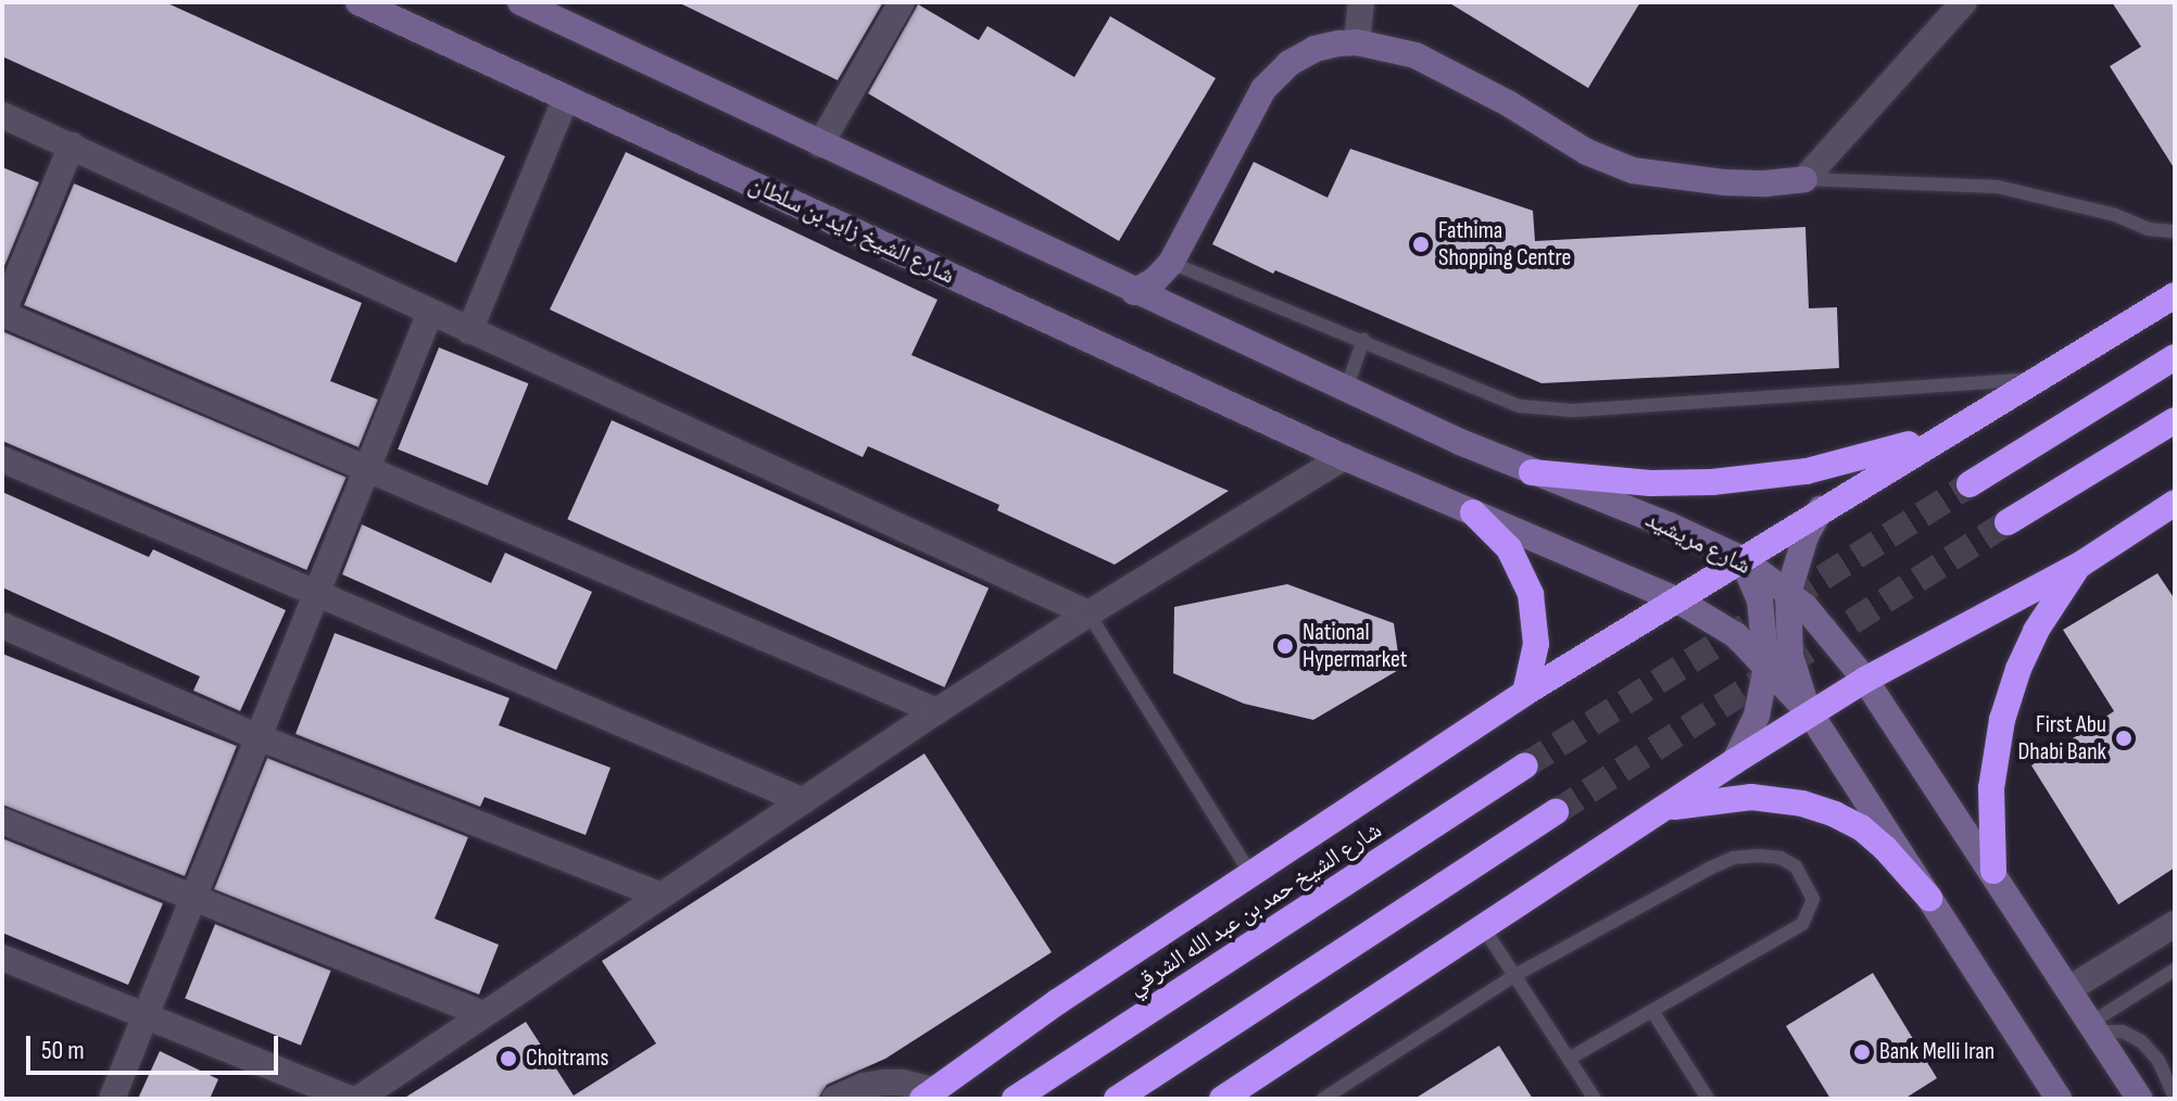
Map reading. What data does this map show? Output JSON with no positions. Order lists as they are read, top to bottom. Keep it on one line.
{"streets":{"highway":["شارع الشيخ حمد بن عبد الله الشرقي"],"main road":["شارع الشيخ زايد بن سلطان","شارع مريشيد"]},"places":["Fathima Shopping Centre","National Hypermarket","First Abu Dhabi Bank","Bank Melli Iran","Choitrams"],"scale_bar":"50 m"}
